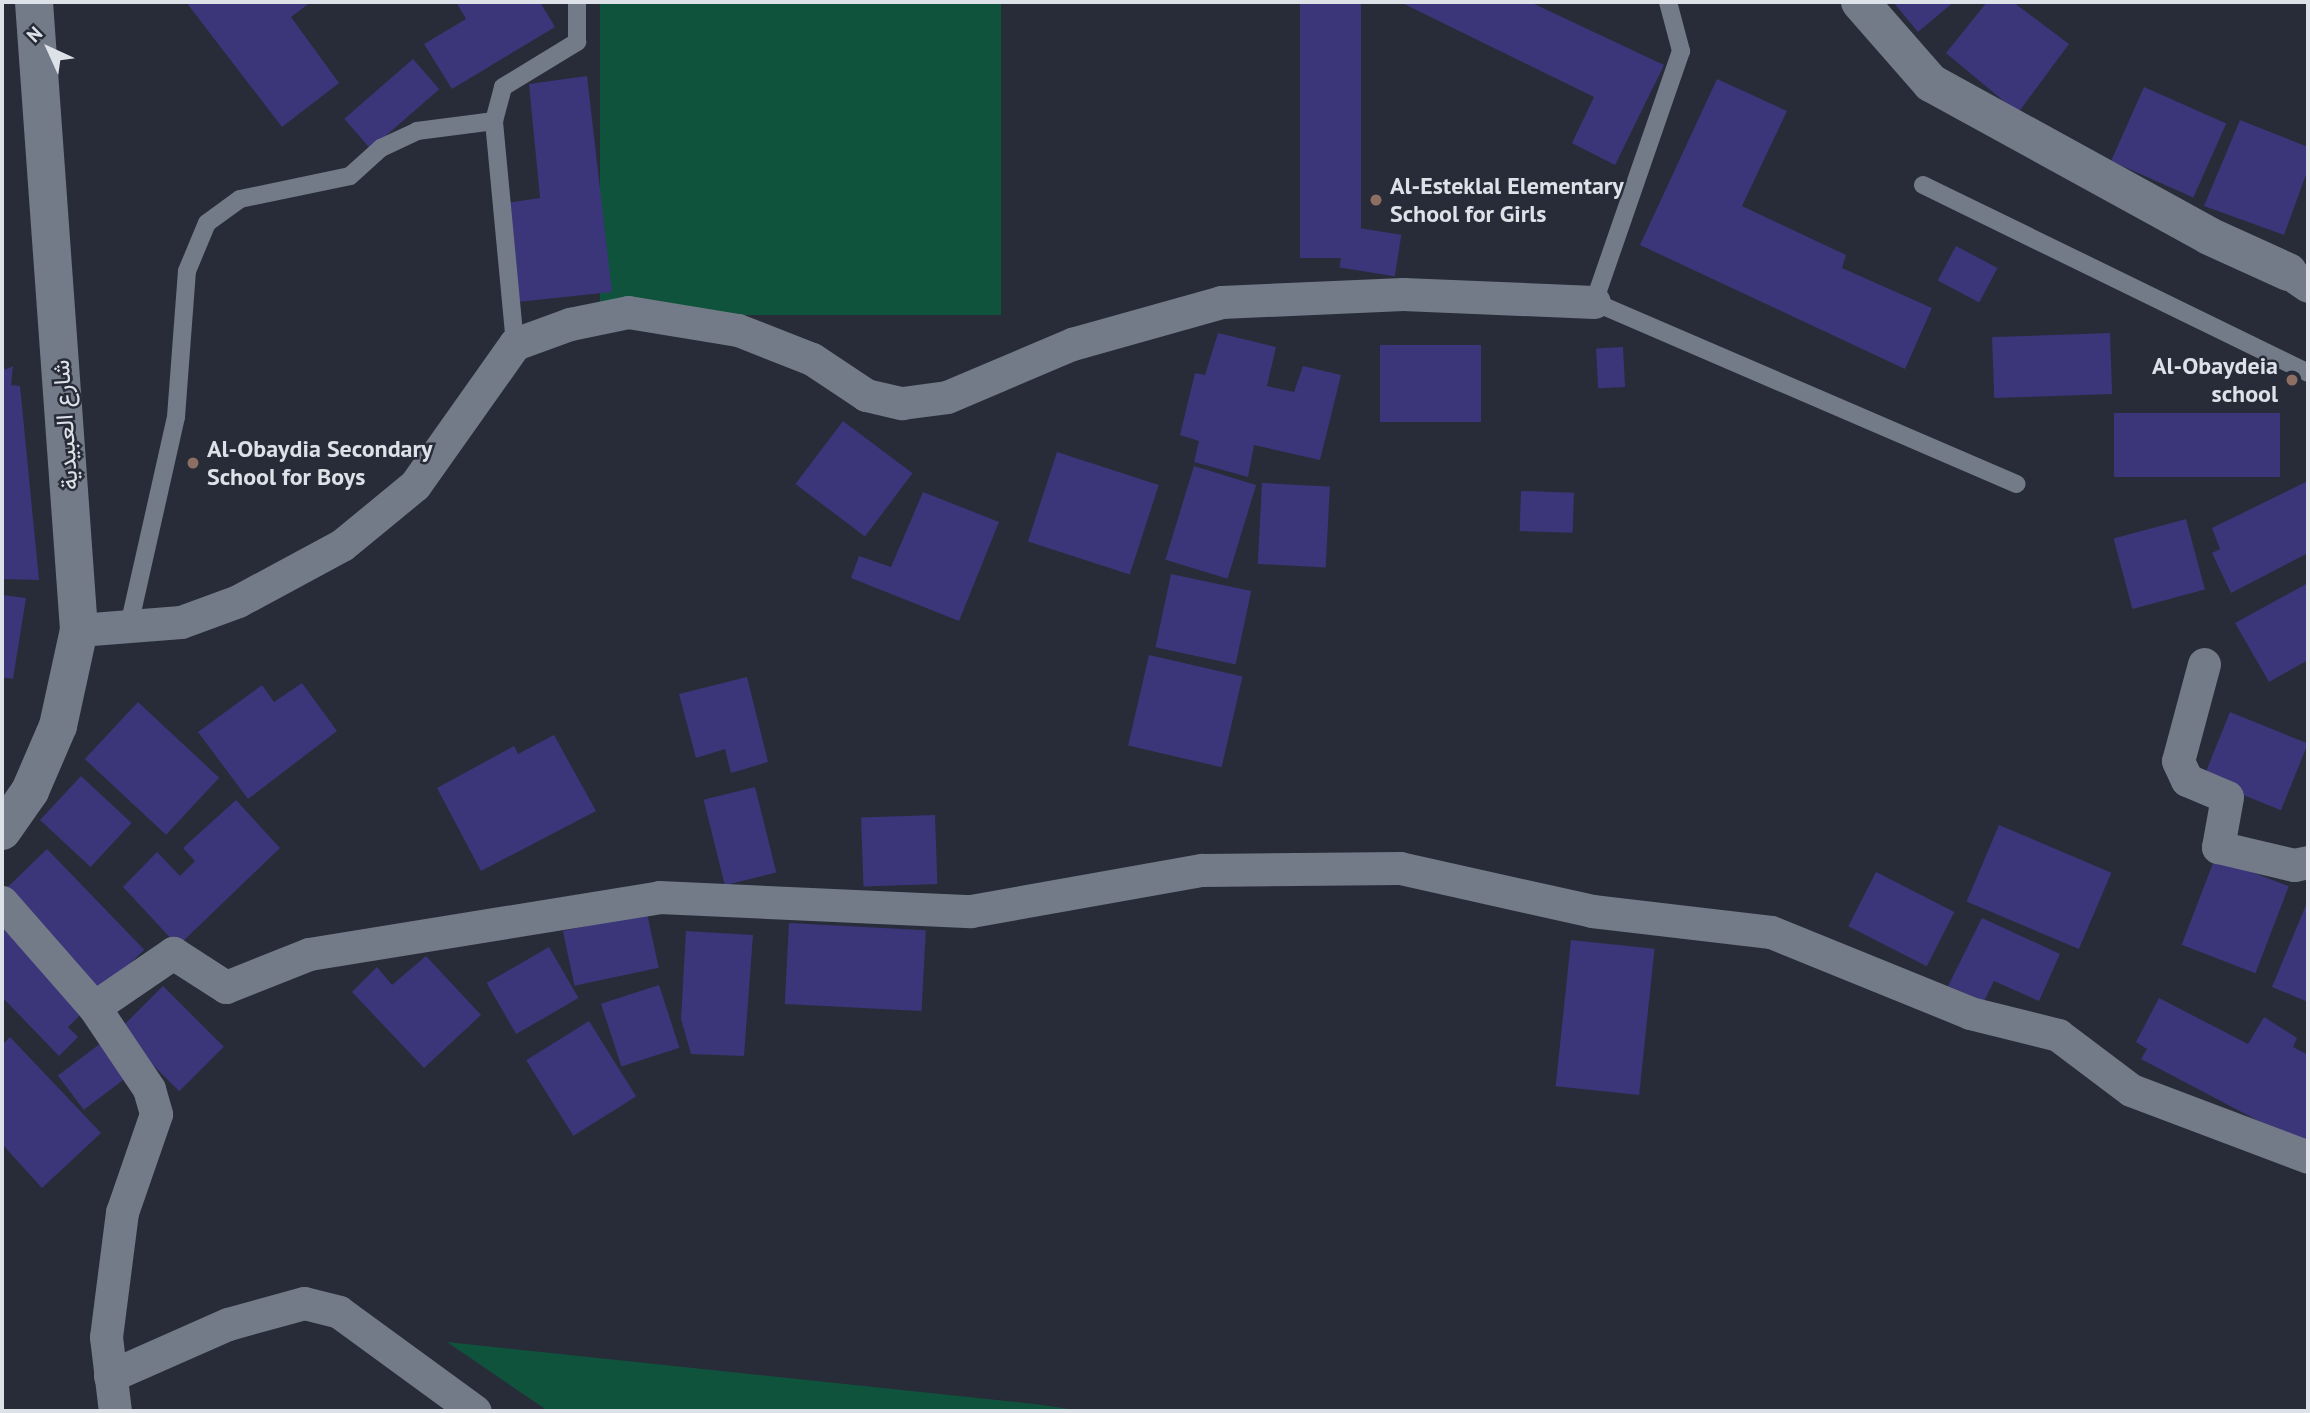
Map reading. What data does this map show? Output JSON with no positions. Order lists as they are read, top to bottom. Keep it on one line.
{"streets":{"main road":["شارع العبيدية"]},"places":["Al-Esteklal Elementary School for Girls","Al-Obaydeia school","Al-Obaydia Secondary School for Boys"],"north":"top left"}
